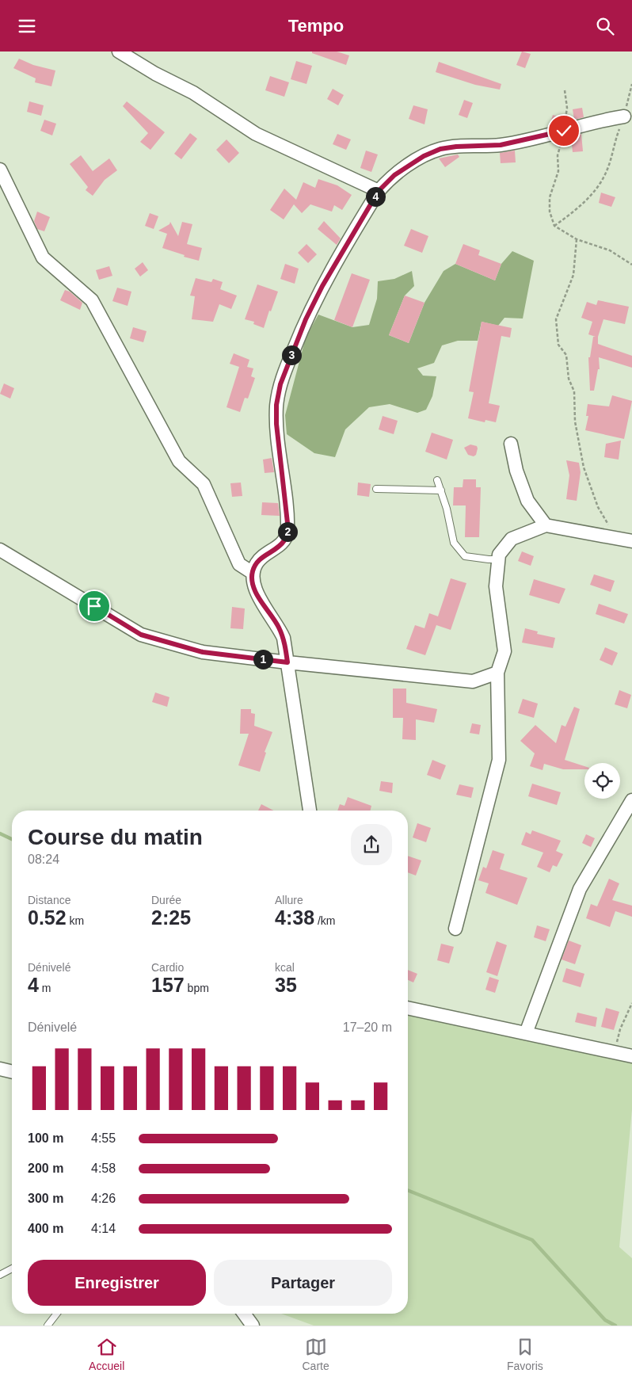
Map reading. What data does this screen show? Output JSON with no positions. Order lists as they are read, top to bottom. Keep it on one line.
{"page":{"header":"Tempo","pins":["4","3","2","1"],"heading":["Course du matin","08:24"],"stats":[["Distance","0.52 km"],["Durée","2:25"],["Allure","4:38 /km"],["Dénivelé","4 m"],["Cardio","157 bpm"],["kcal","35"]],"chart":["Dénivelé","17–20 m"],"list":[{"name":"100 m","note":"4:55"},{"name":"200 m","note":"4:58"},{"name":"300 m","note":"4:26"},{"name":"400 m","note":"4:14"}],"buttons":["Enregistrer","Partager"],"tabs":["Accueil","Carte","Favoris"]}}
